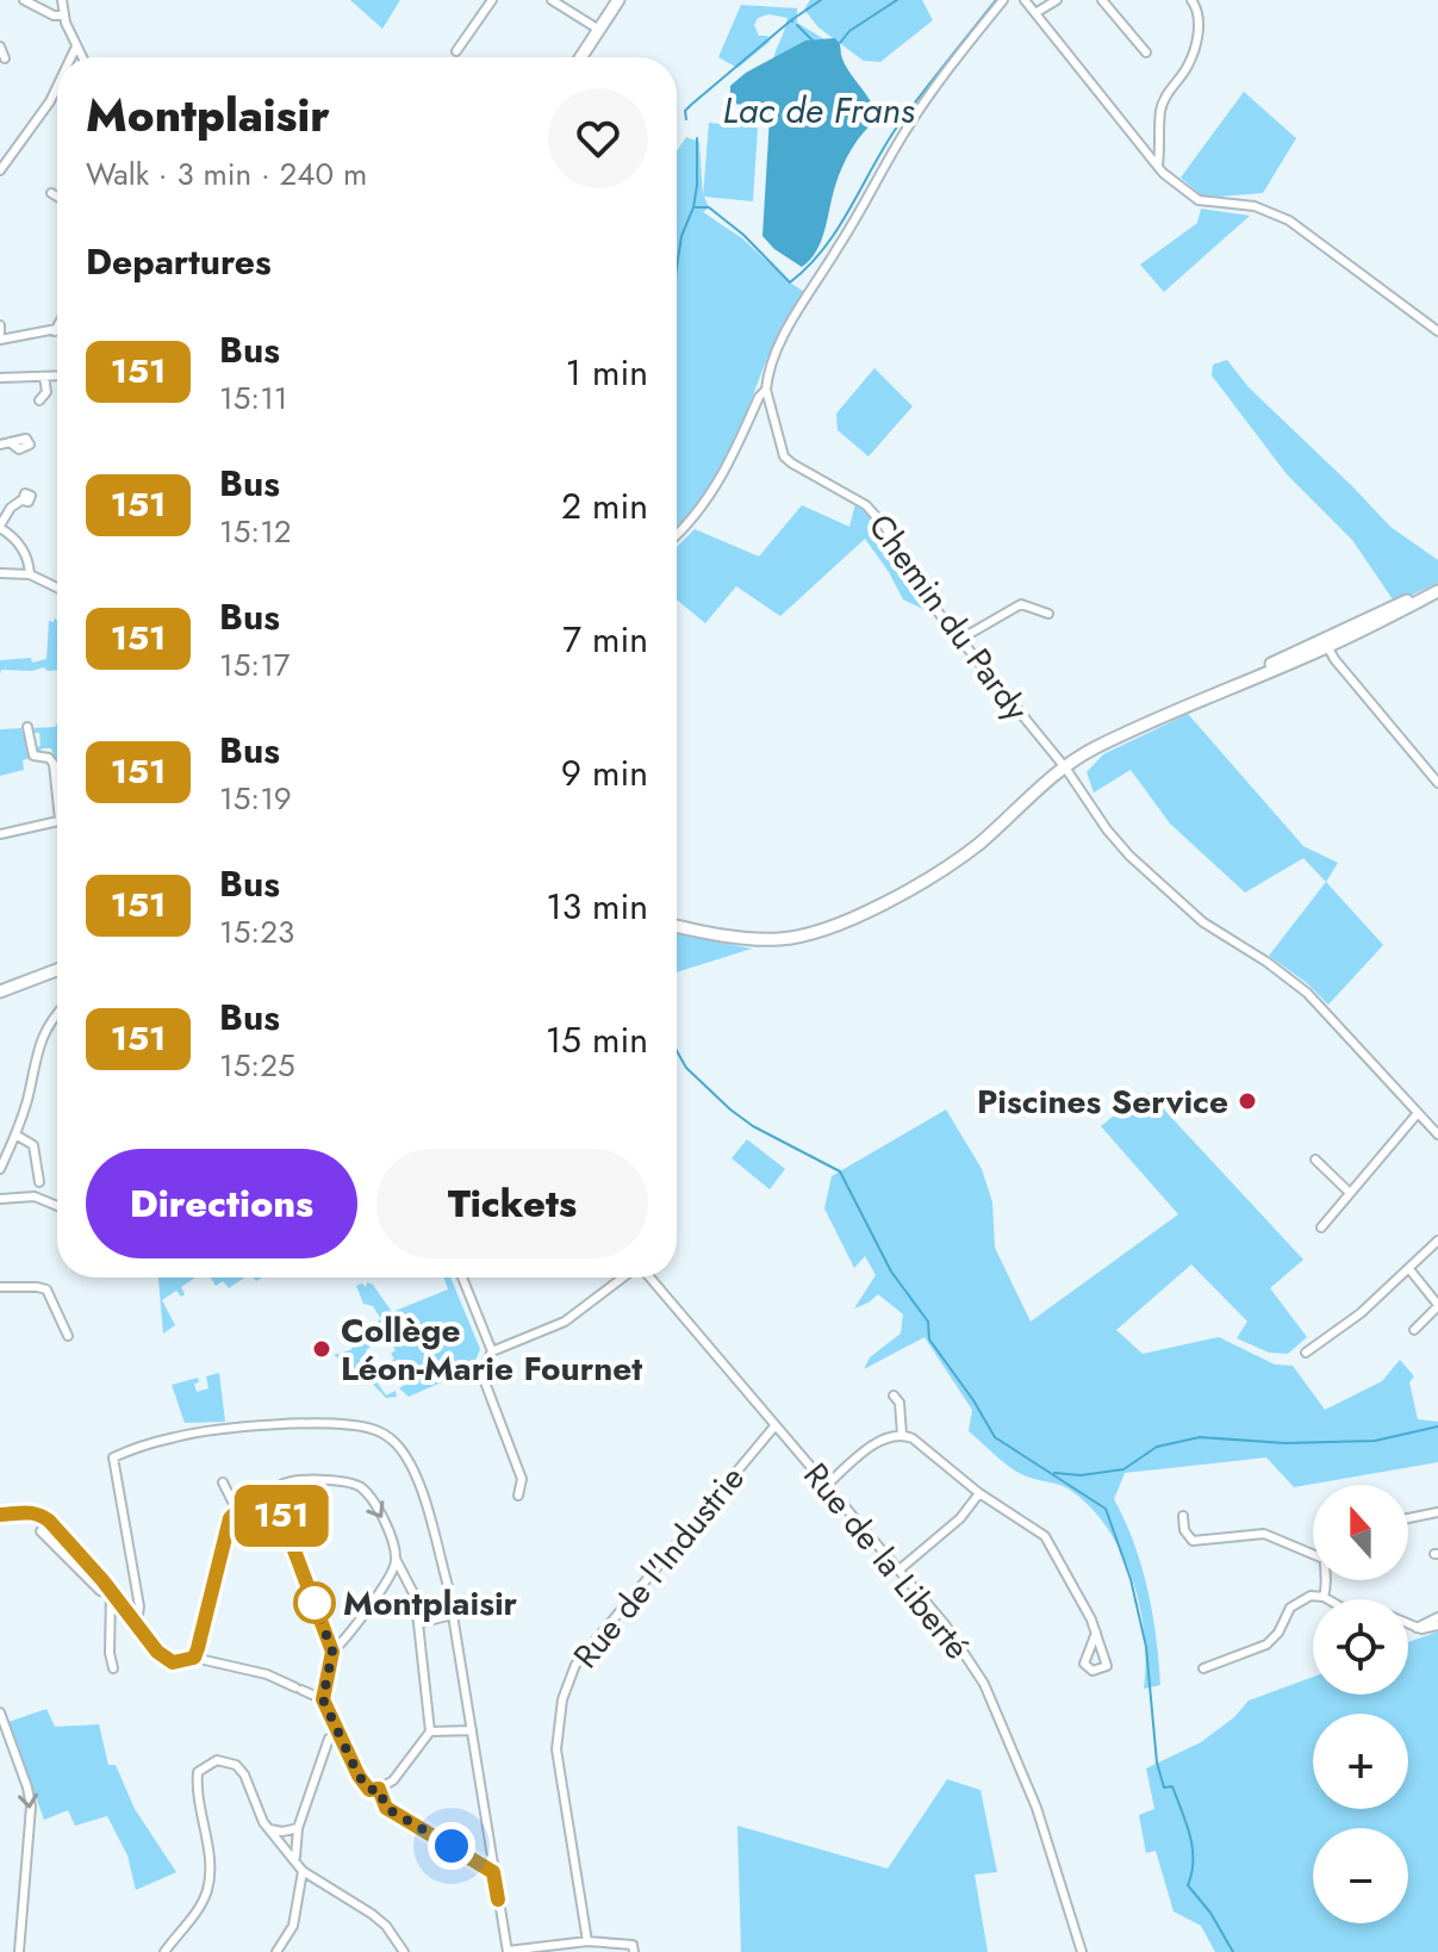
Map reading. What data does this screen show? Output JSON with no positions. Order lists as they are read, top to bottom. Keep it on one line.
{"streets":{"street":["Chemin du Pardy","Rue de la Liberté","Rue de l'Industrie"]},"crossings":[["Rue de la Liberté","Rue de l'Industrie"]],"water":["Lac de Frans"],"places":["Piscines Service","Collège Léon-Marie Fournet","Montplaisir"],"lines":["bus line 151"],"north":"top","page":{"on_map":"151","heading":[["Montplaisir","Walk · 3 min · 240 m"],"Departures"],"list":[{"mark":"151","name":"Bus","note":"15:11","value":"1 min"},{"mark":"151","name":"Bus","note":"15:12","value":"2 min"},{"mark":"151","name":"Bus","note":"15:17","value":"7 min"},{"mark":"151","name":"Bus","note":"15:19","value":"9 min"},{"mark":"151","name":"Bus","note":"15:23","value":"13 min"},{"mark":"151","name":"Bus","note":"15:25","value":"15 min"}],"buttons":["Directions","Tickets"],"map_buttons":["+","−"]}}
